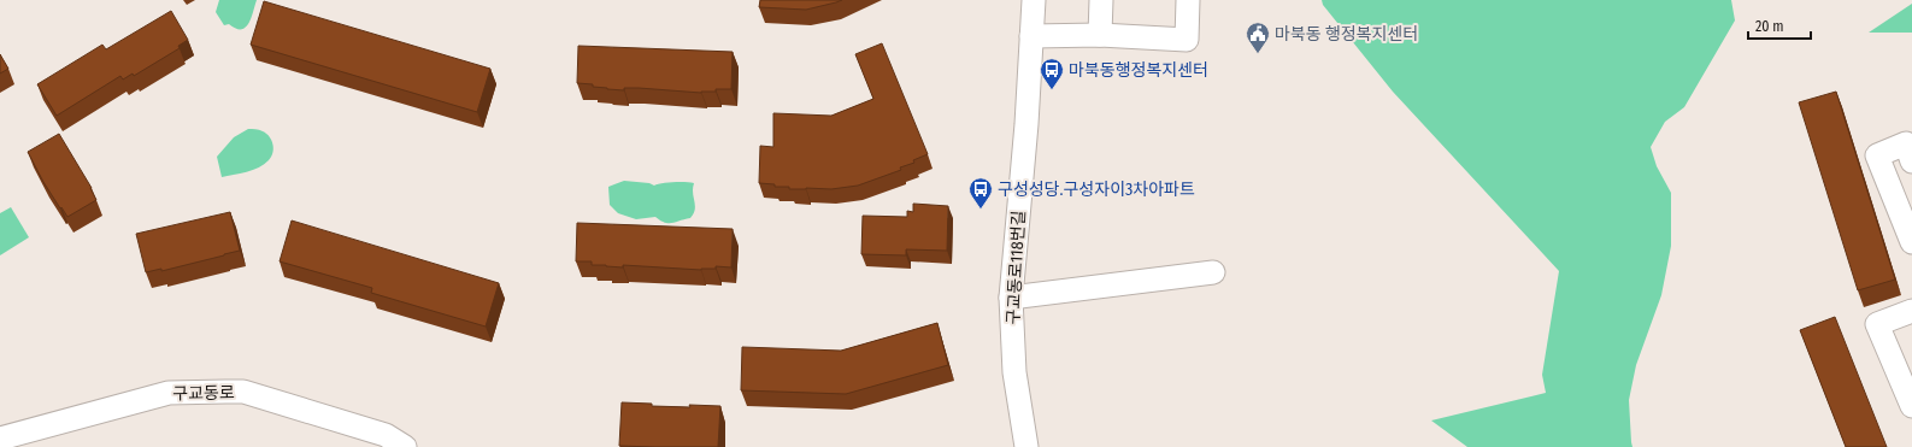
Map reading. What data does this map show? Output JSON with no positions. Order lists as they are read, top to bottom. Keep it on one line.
{"streets":{"street":["구교동로118번길","구교동로"]},"places":{"public building":["마북동 행정복지센터"],"bus stop":["마북동행정복지센터","구성성당.구성자이3차아파트"]},"scale_bar":"20 m"}
